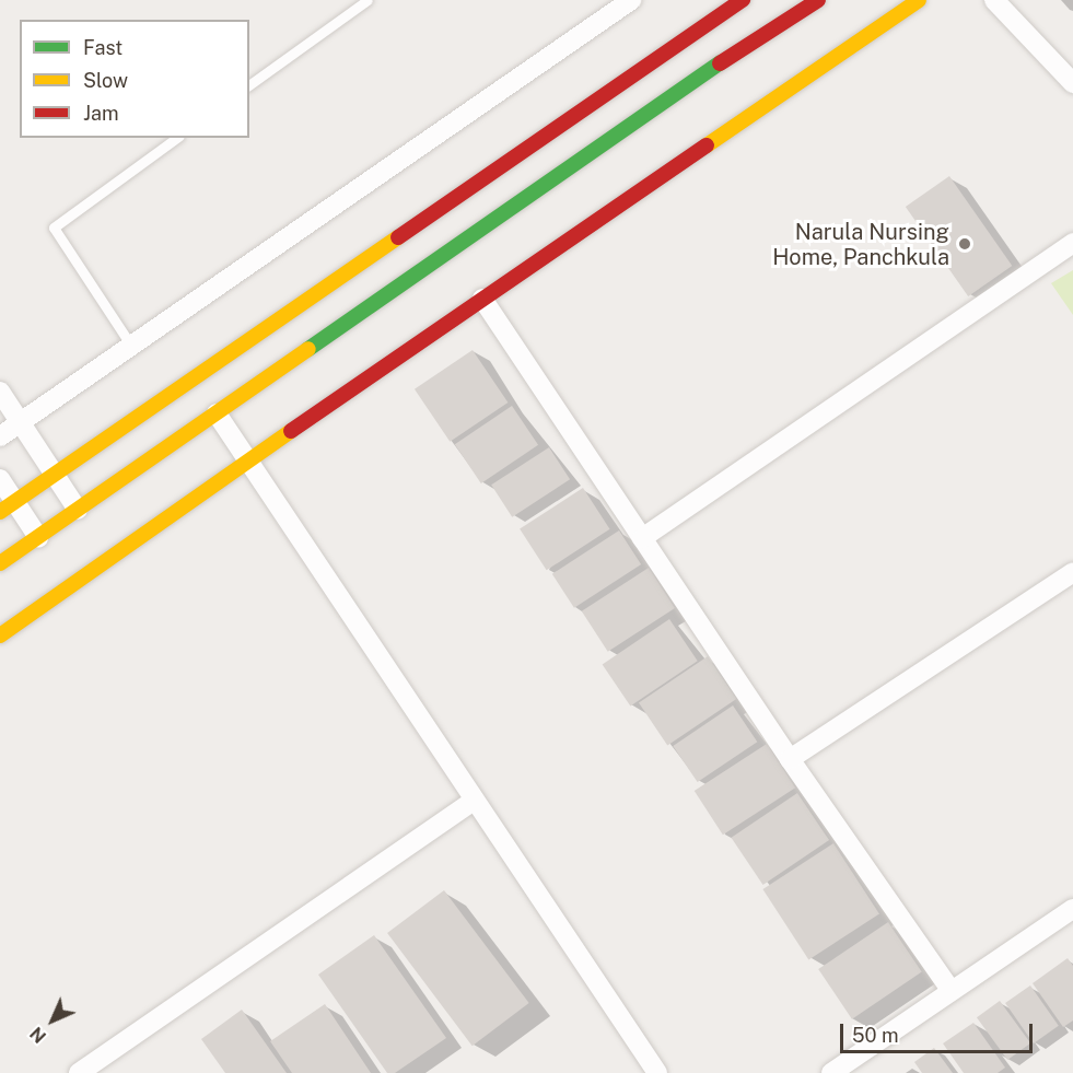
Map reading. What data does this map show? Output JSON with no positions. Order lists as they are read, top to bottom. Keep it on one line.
{"places":["Narula Nursing Home, Panchkula"],"legend":["Fast","Slow","Jam"],"scale_bar":"50 m","north":"bottom left"}
